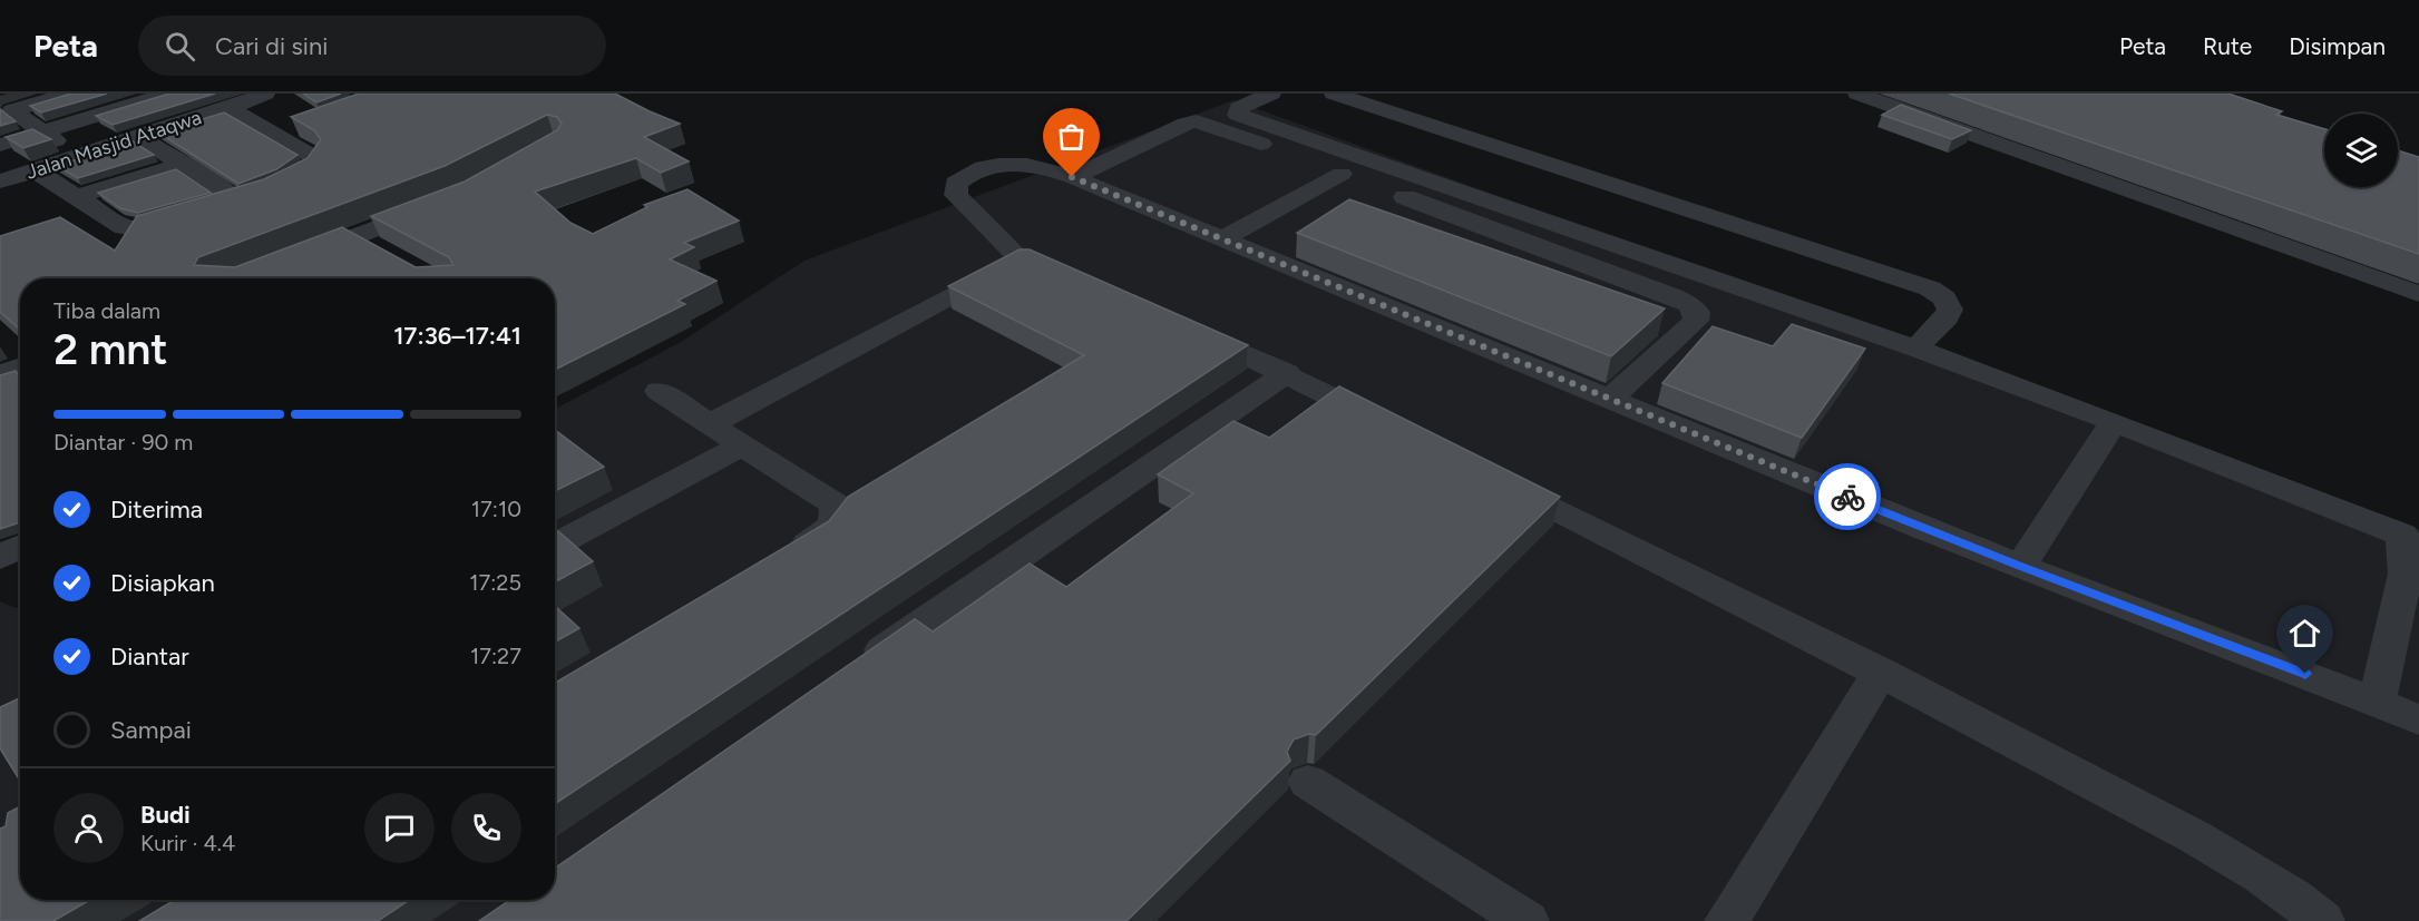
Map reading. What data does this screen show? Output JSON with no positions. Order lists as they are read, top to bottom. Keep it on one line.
{"streets":{"street":["Jalan Masjid Ataqwa"]},"page":{"header":"Peta","search":"Cari di sini","nav":["Peta","Rute","Disimpan"],"heading":["2 mnt","Tiba dalam","17:36–17:41"],"panel":["Budi","Kurir · 4.4"],"bar":"Diantar · 90 m","list":[["Diterima","17:10"],["Disiapkan","17:25"],["Diantar","17:27"],"Sampai"]}}
